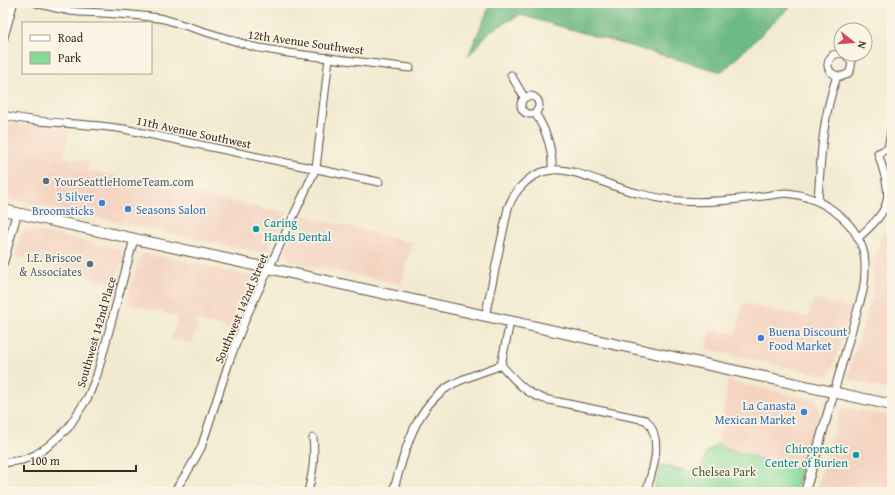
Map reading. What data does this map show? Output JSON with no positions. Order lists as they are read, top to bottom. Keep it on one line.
{"streets":{"street":["12th Avenue Southwest","11th Avenue Southwest","Southwest 142nd Street","Southwest 142nd Place"]},"crossings":[["12th Avenue Southwest","Southwest 142nd Street"],["11th Avenue Southwest","Southwest 142nd Street"]],"parks":["Chelsea Park"],"places":["YourSeattleHomeTeam.com","3 Silver Broomsticks","Seasons Salon","Caring Hands Dental","I.E. Briscoe & Associates","Buena Discount Food Market","La Canasta Mexican Market","Chiropractic Center of Burien"],"legend":["Road","Park"],"scale_bar":"100 m","north":"right"}
